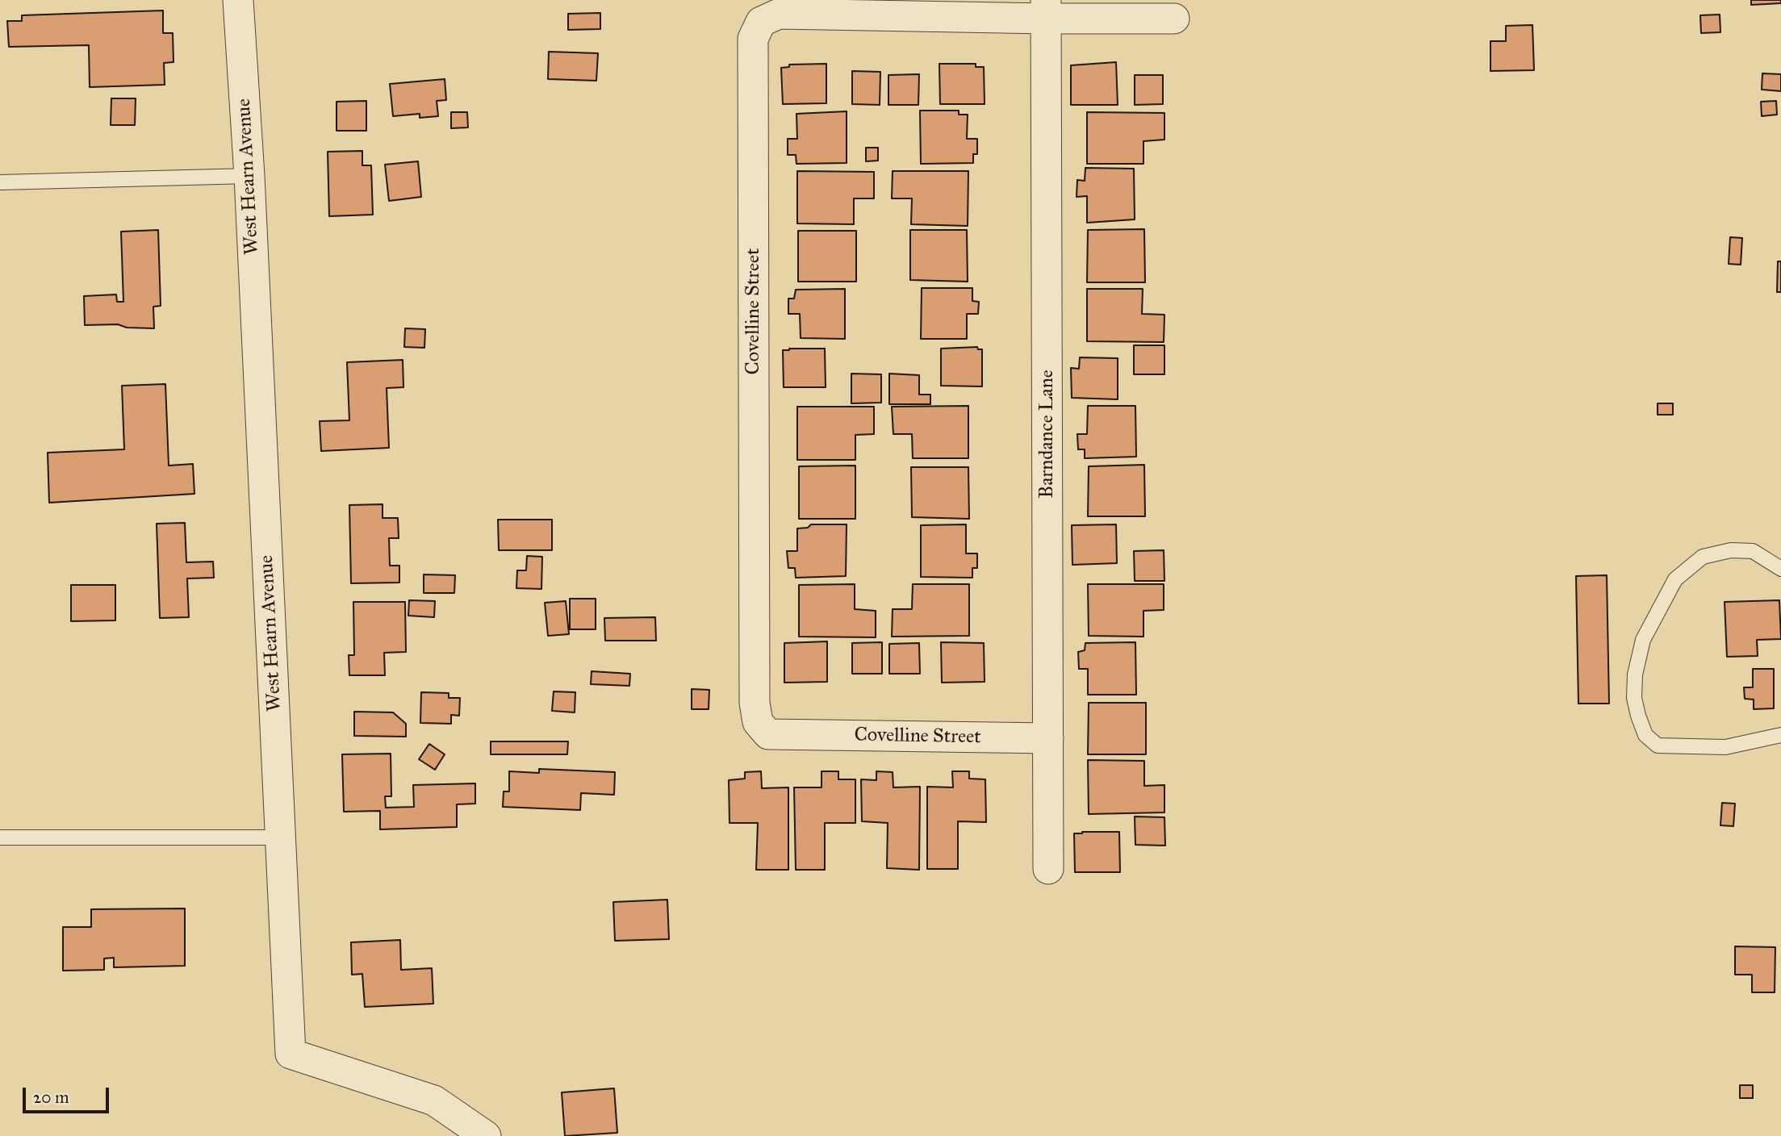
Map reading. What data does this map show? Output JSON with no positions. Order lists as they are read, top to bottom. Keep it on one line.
{"streets":{"street":["West Hearn Avenue","Covelline Street","Barndance Lane"]},"crossings":[["Covelline Street","Barndance Lane"]],"scale_bar":"20 m"}
